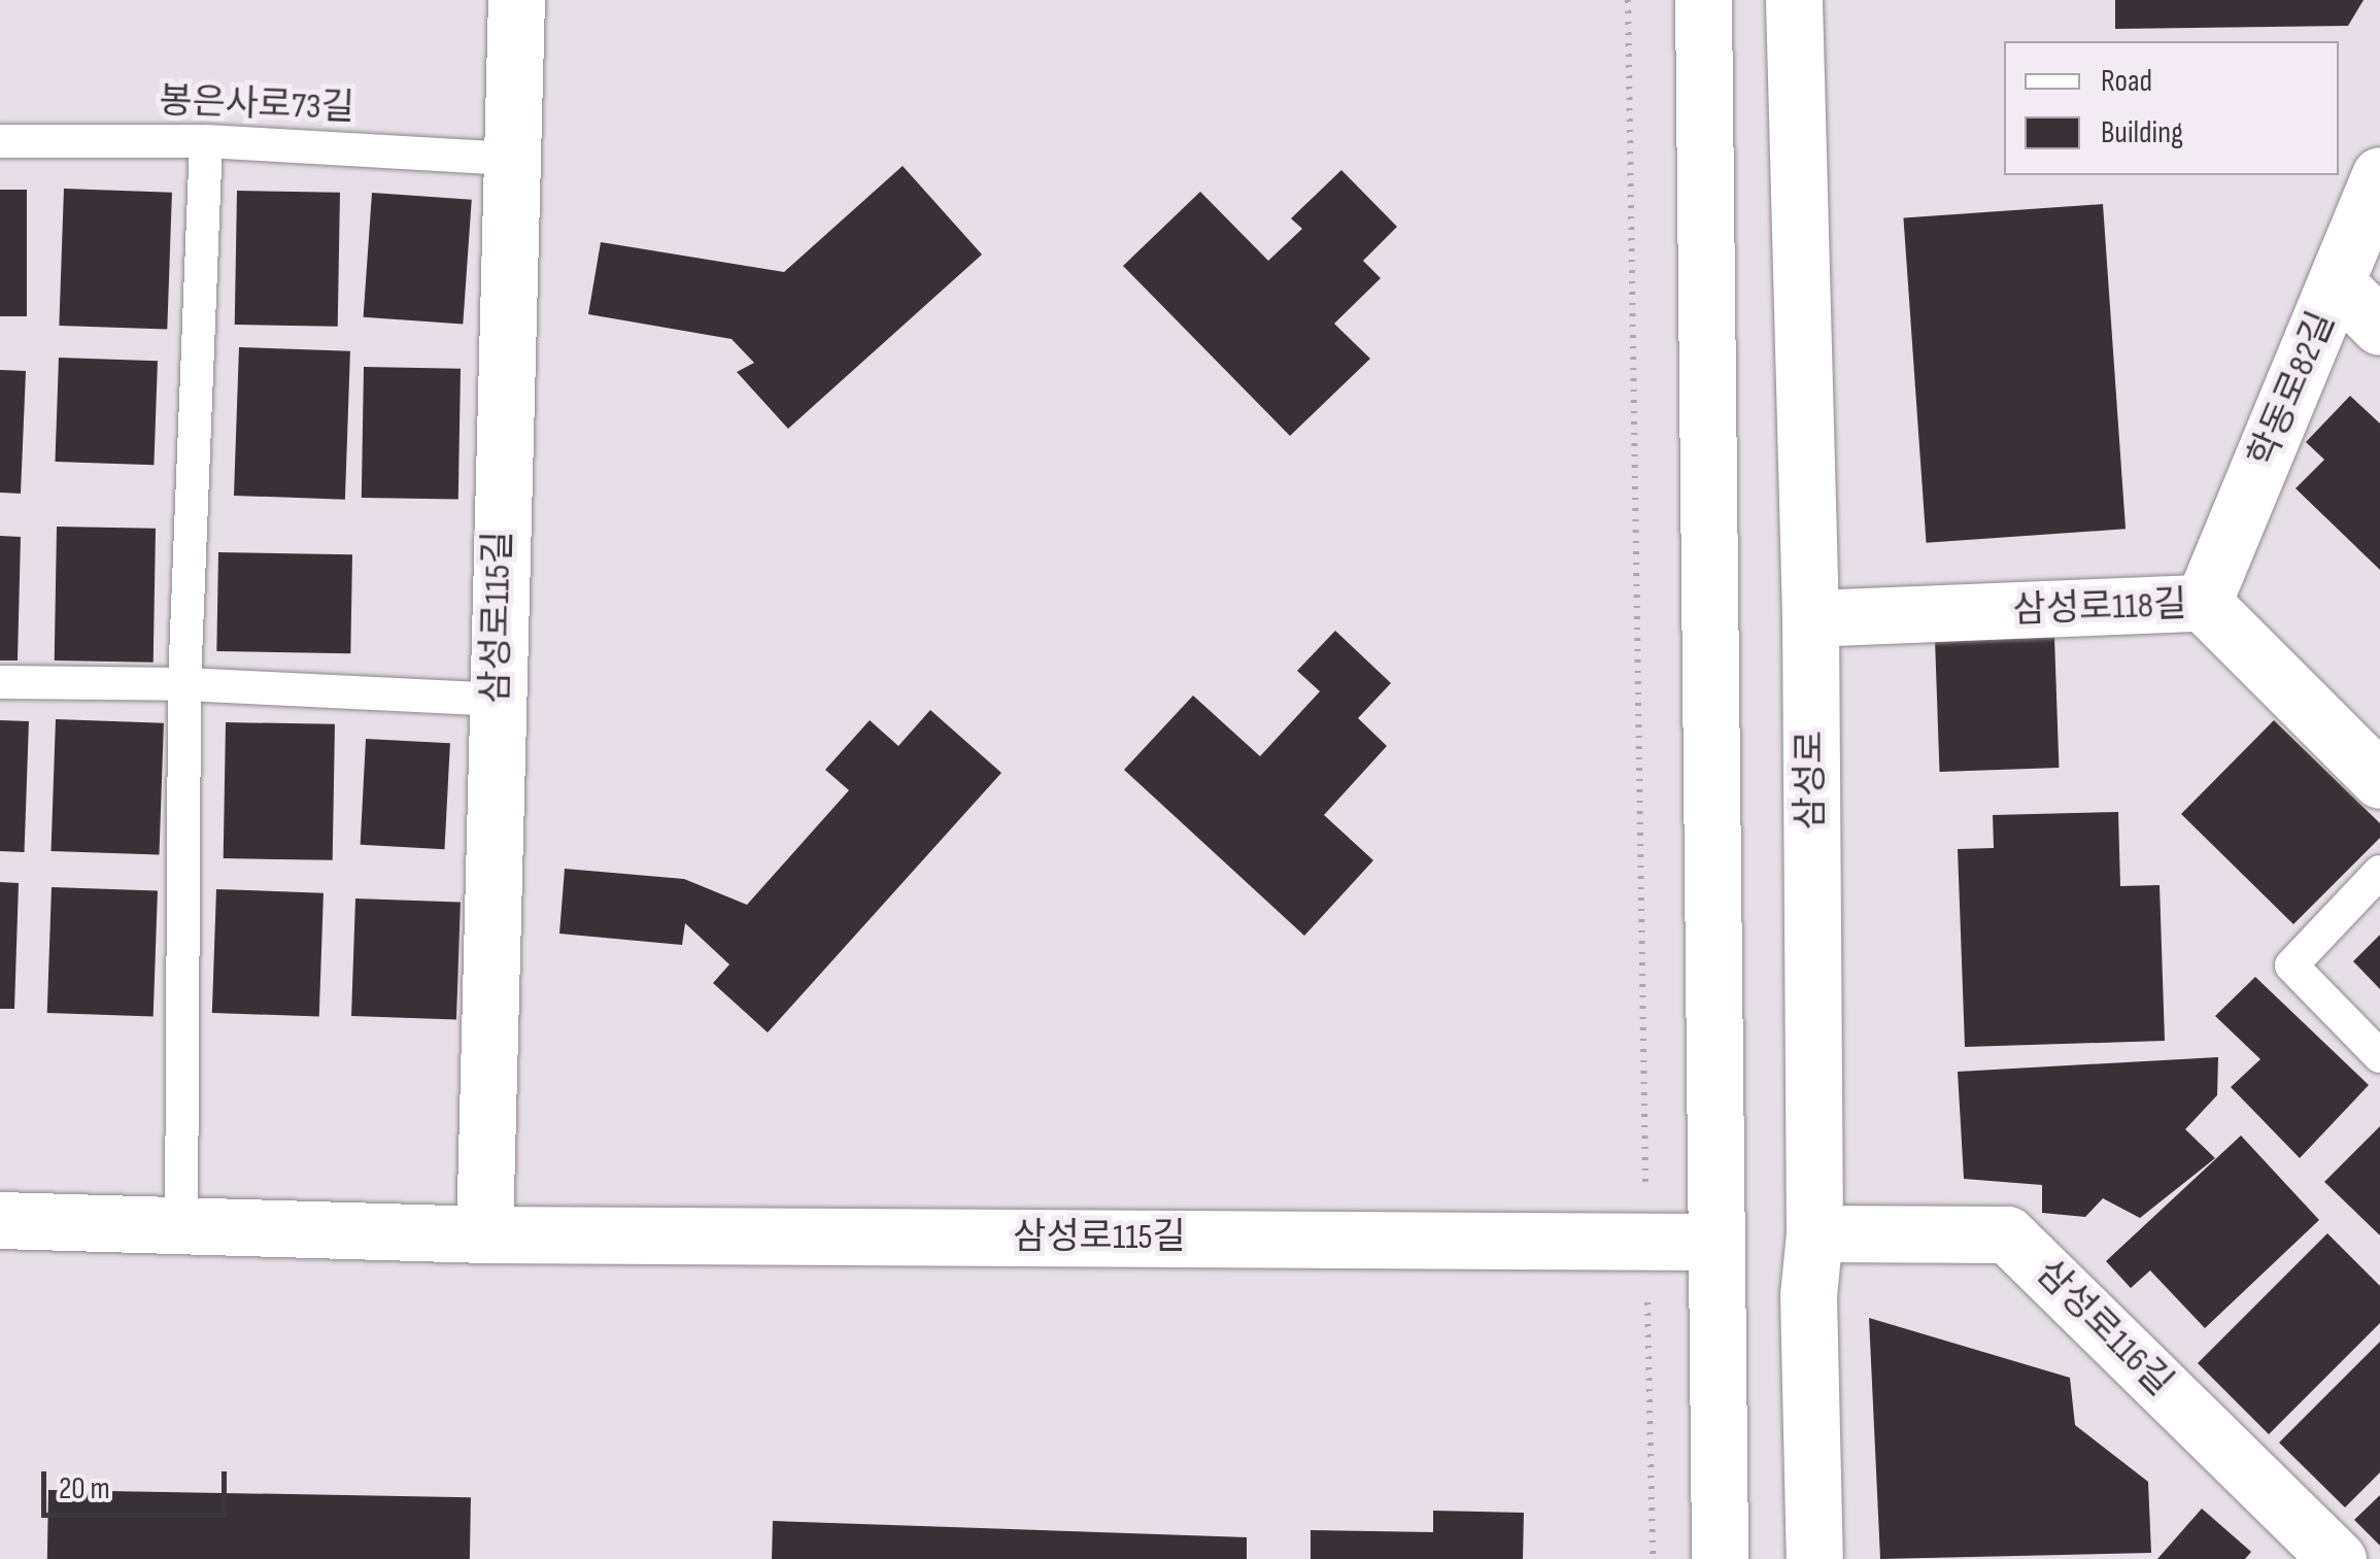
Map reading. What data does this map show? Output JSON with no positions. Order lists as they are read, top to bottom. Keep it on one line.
{"streets":{"street":["학동로82길","삼성로118길","삼성로115길","삼성로","삼성로116길"],"lane":["봉은사로73길"]},"crossings":[["봉은사로73길","삼성로115길"],["학동로82길","삼성로118길"],["삼성로118길","삼성로"],["삼성로","삼성로116길"]],"legend":["Road","Building"],"scale_bar":"20 m"}
